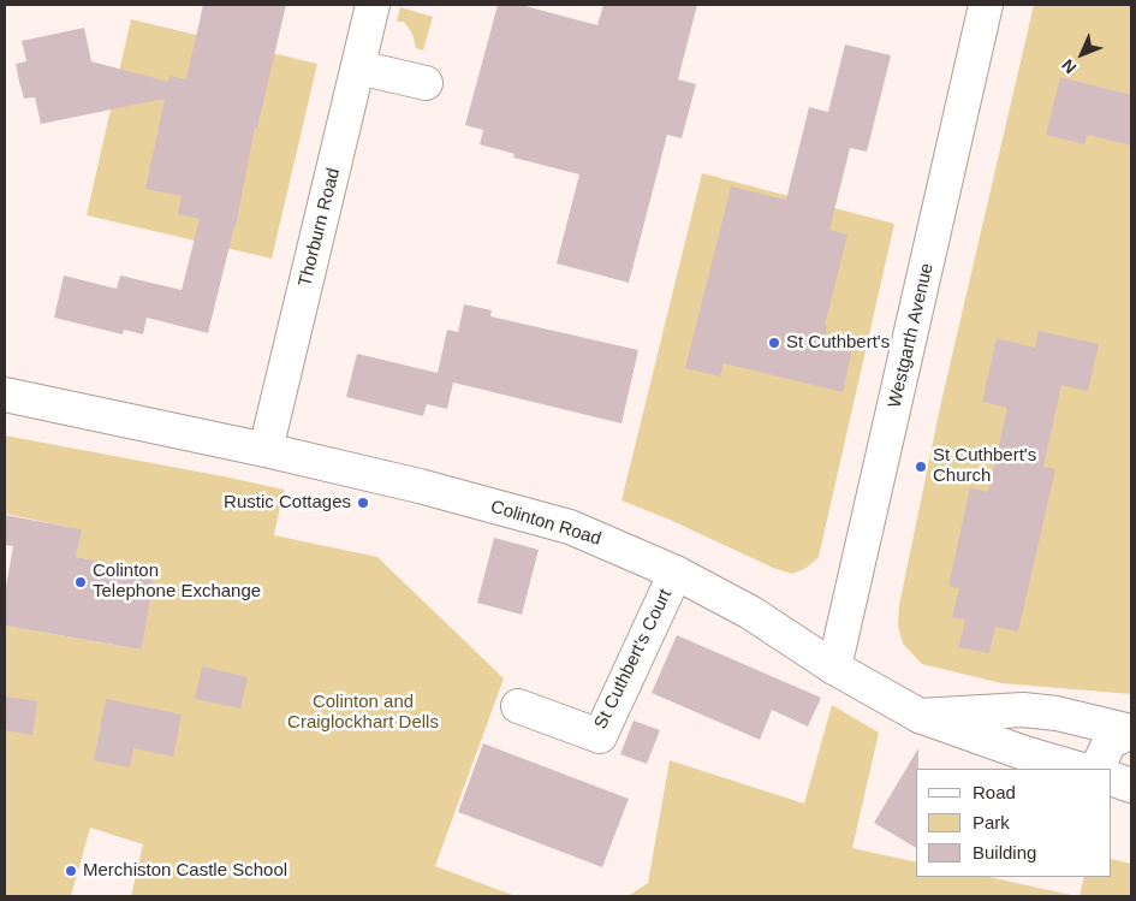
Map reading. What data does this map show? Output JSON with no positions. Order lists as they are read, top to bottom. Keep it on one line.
{"streets":{"street":["Thorburn Road","Westgarth Avenue","Colinton Road","St Cuthbert's Court"]},"crossings":[["Thorburn Road","Colinton Road"],["Westgarth Avenue","Colinton Road"],["Colinton Road","St Cuthbert's Court"]],"parks":["Colinton and Craiglockhart Dells"],"places":["St Cuthbert's","St Cuthbert's Church","Rustic Cottages","Colinton Telephone Exchange","Merchiston Castle School"],"legend":["Road","Park","Building"],"north":"bottom left"}
